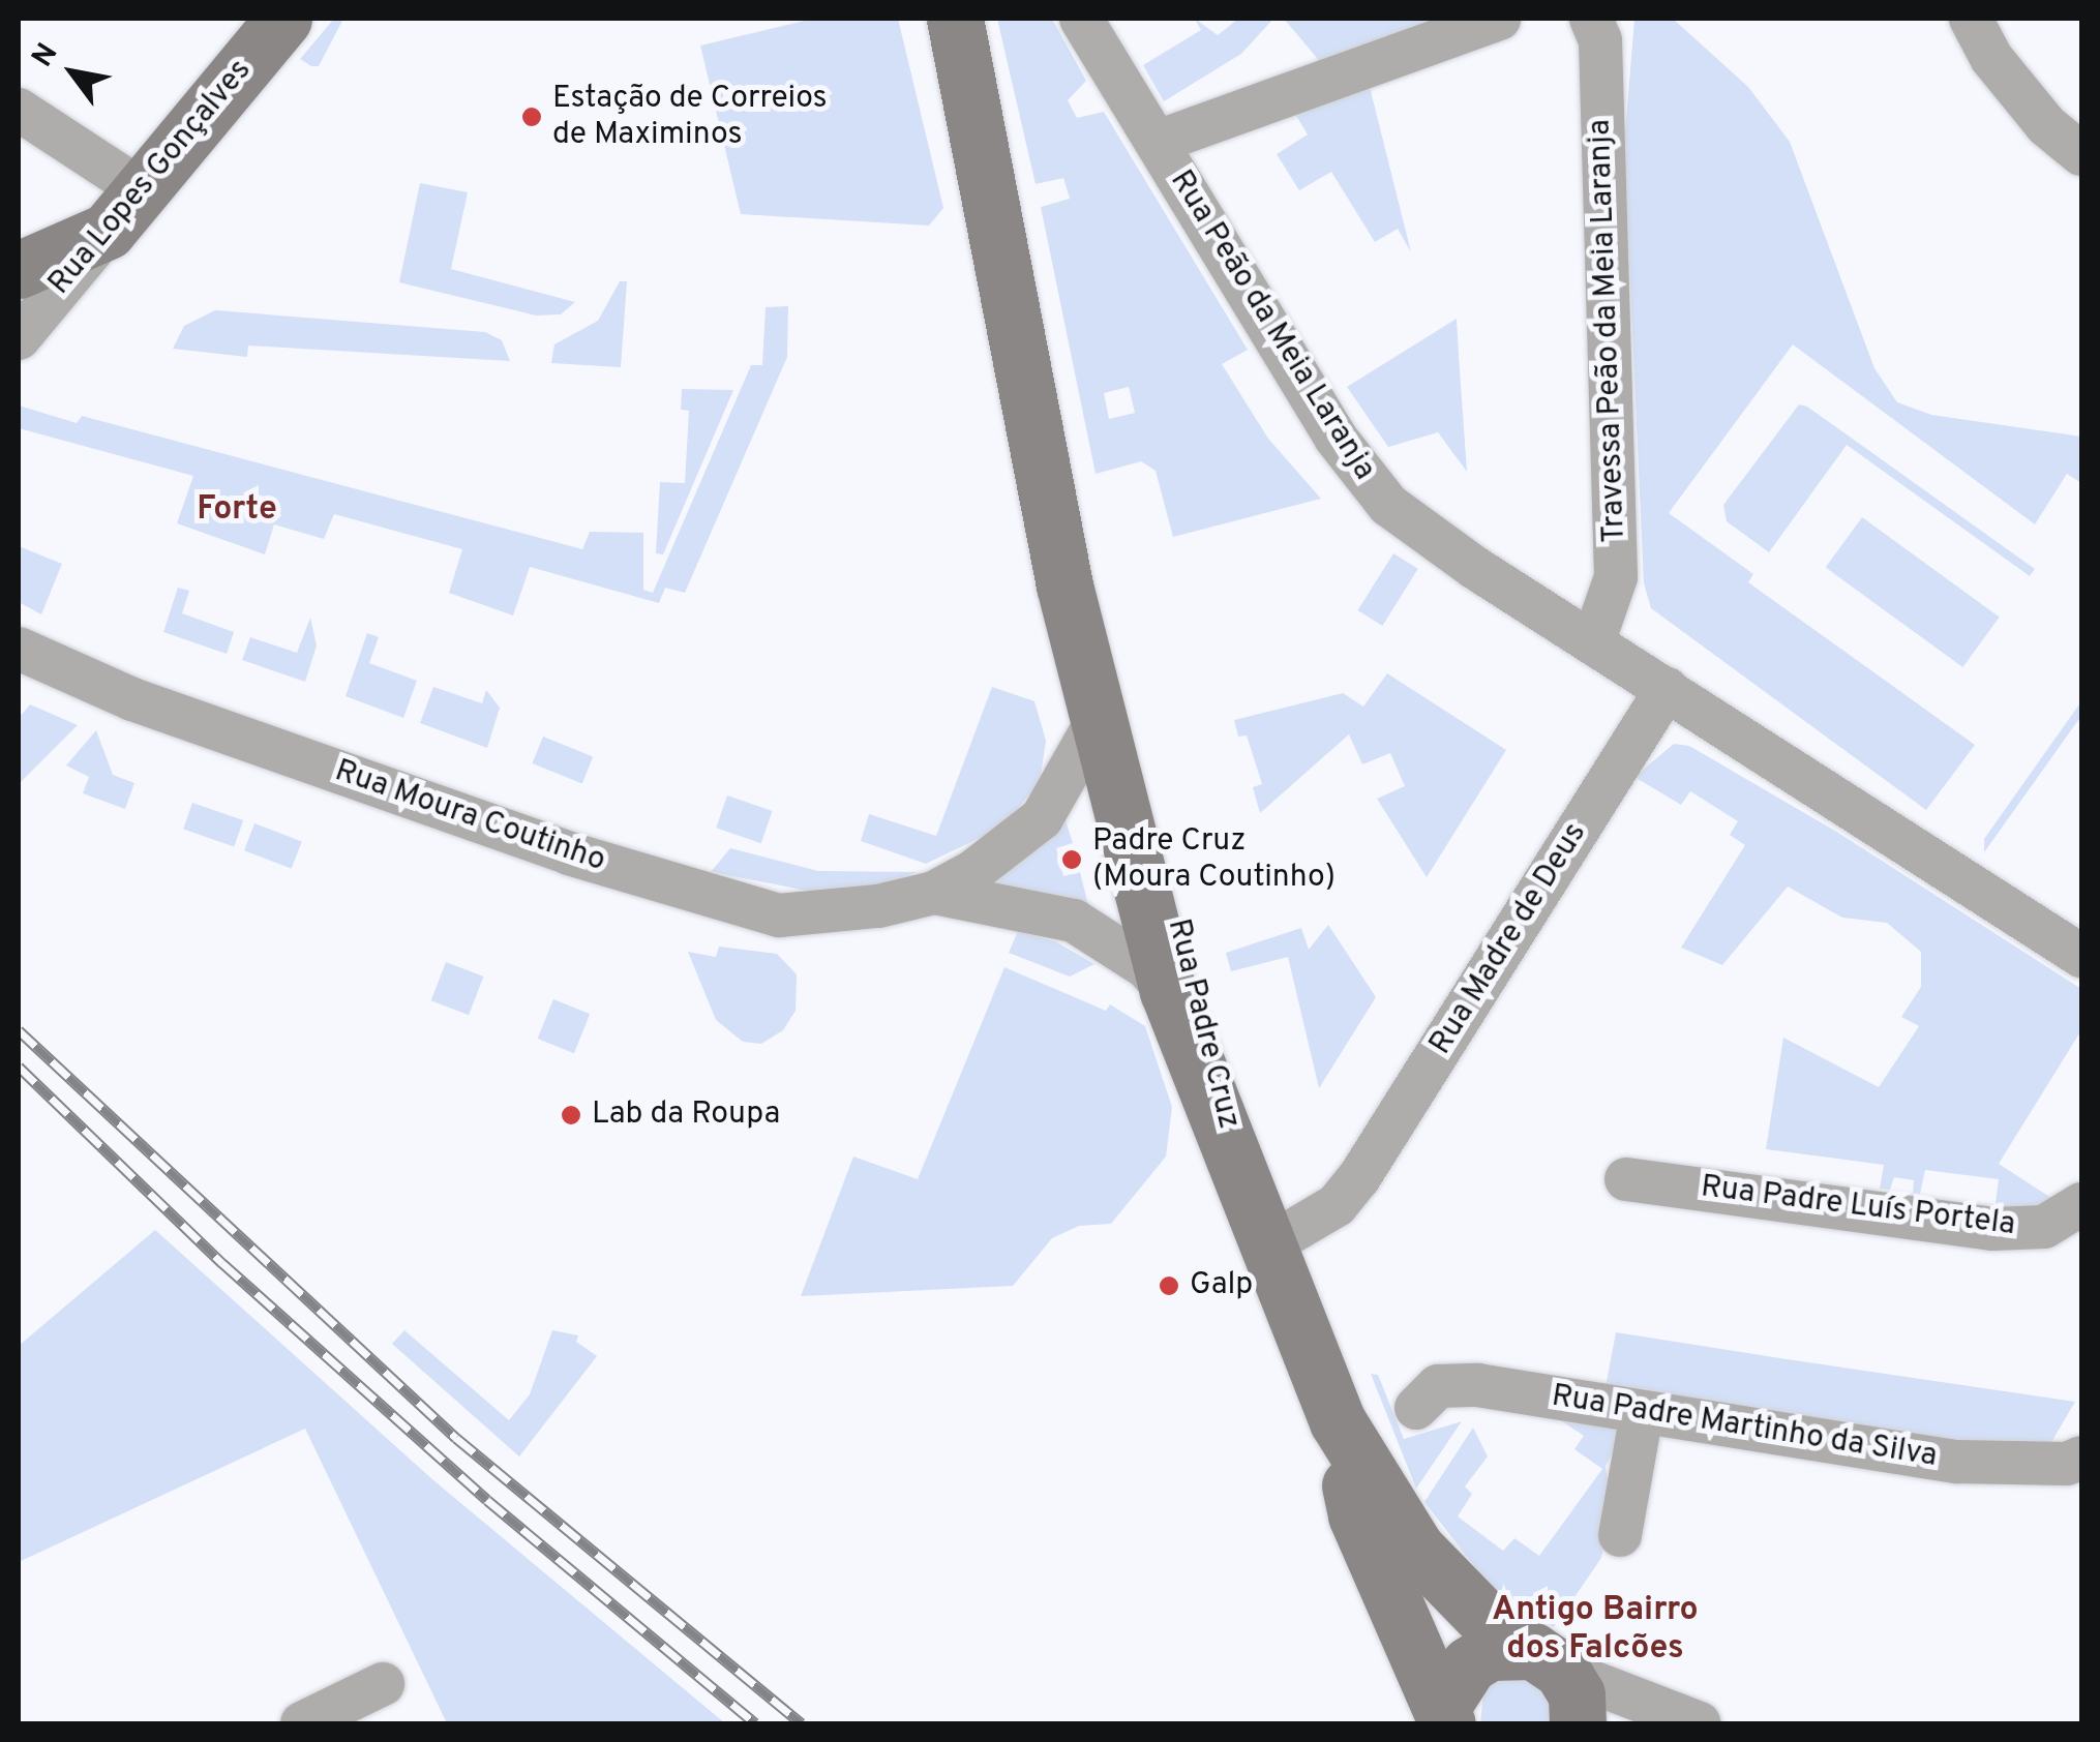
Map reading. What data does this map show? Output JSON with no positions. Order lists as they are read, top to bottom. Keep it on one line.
{"streets":{"street":["Rua Lopes Gonçalves","Rua Peão da Meia Laranja","Travessa Peão da Meia Laranja","Rua Moura Coutinho","Rua Madre de Deus","Rua Padre Cruz","Rua Padre Luís Portela","Rua Padre Martinho da Silva"]},"crossings":[["Rua Peão da Meia Laranja","Travessa Peão da Meia Laranja"],["Rua Peão da Meia Laranja","Rua Madre de Deus"],["Rua Moura Coutinho","Rua Padre Cruz"]],"districts":["Forte","Antigo Bairro dos Falcões"],"places":["Estação de Correios de Maximinos","Padre Cruz (Moura Coutinho)","Lab da Roupa","Galp"],"north":"top left"}
